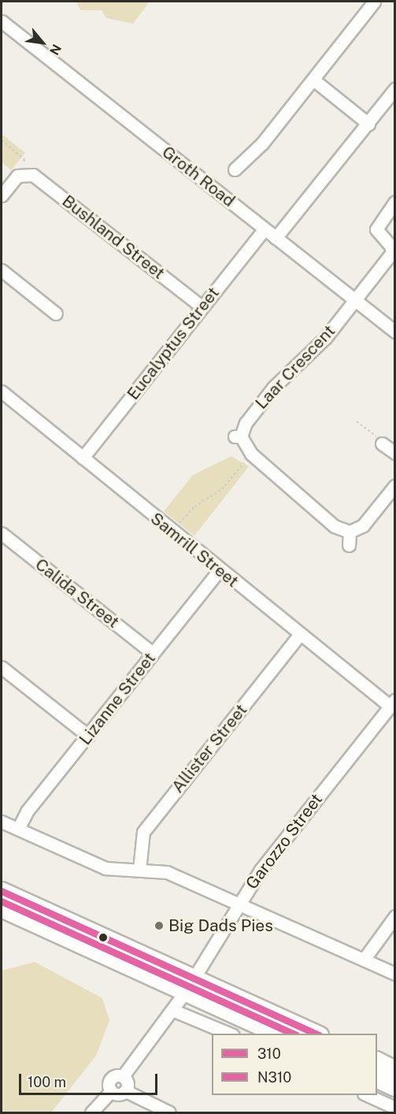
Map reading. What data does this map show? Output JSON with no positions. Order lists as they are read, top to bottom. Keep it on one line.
{"streets":{"street":["Groth Road","Bushland Street","Eucalyptus Street","Laar Crescent","Samrill Street","Calida Street","Lizanne Street","Allister Street","Garozzo Street"]},"crossings":[["Groth Road","Eucalyptus Street"],["Groth Road","Laar Crescent"],["Bushland Street","Eucalyptus Street"],["Eucalyptus Street","Samrill Street"],["Samrill Street","Lizanne Street"],["Samrill Street","Allister Street"],["Samrill Street","Garozzo Street"],["Calida Street","Lizanne Street"]],"places":["Big Dads Pies"],"lines":["transit line 310","transit line N310"],"legend":["310","N310"],"scale_bar":"100 m","north":"bottom right"}
